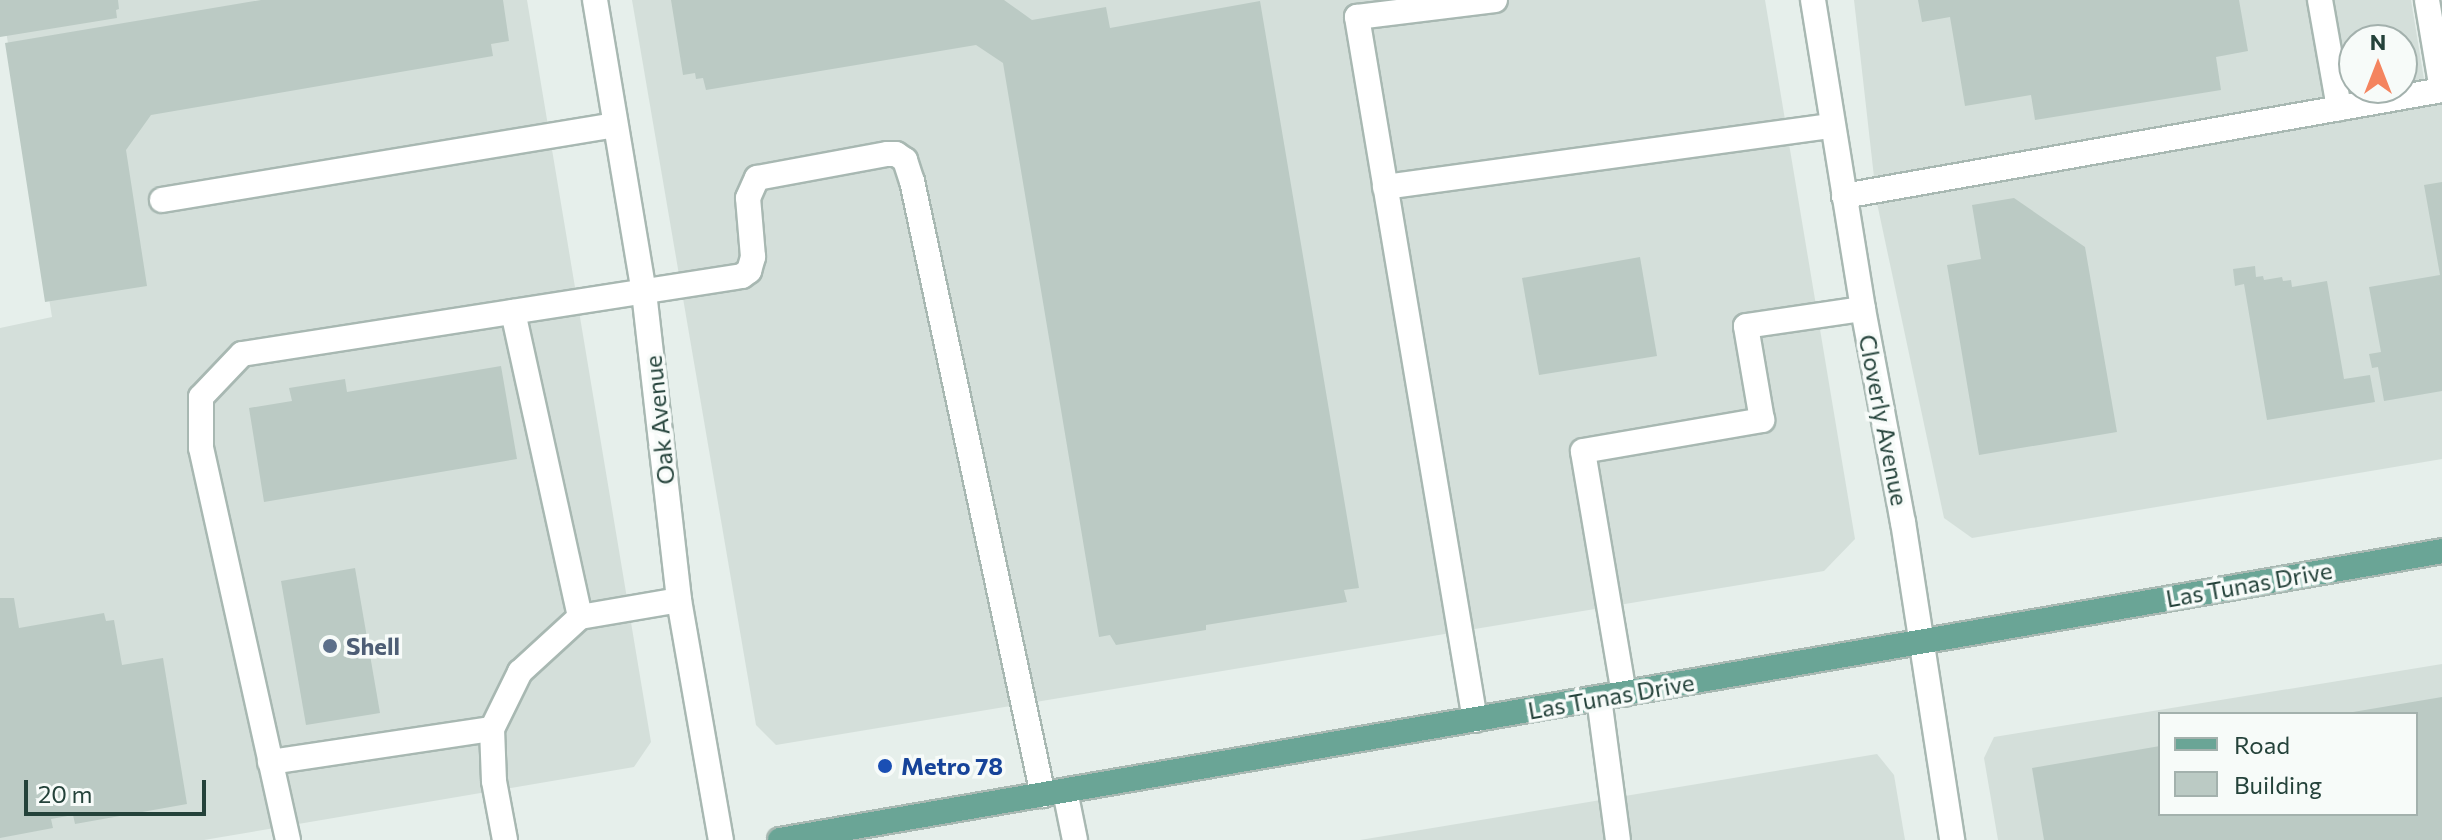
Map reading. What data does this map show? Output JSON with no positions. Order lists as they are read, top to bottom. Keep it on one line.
{"streets":{"main road":["Las Tunas Drive"],"street":["Oak Avenue","Cloverly Avenue"]},"crossings":[["Cloverly Avenue","Las Tunas Drive"]],"places":["Shell","Metro 78"],"legend":["Road","Building"],"scale_bar":"20 m","north":"top"}
